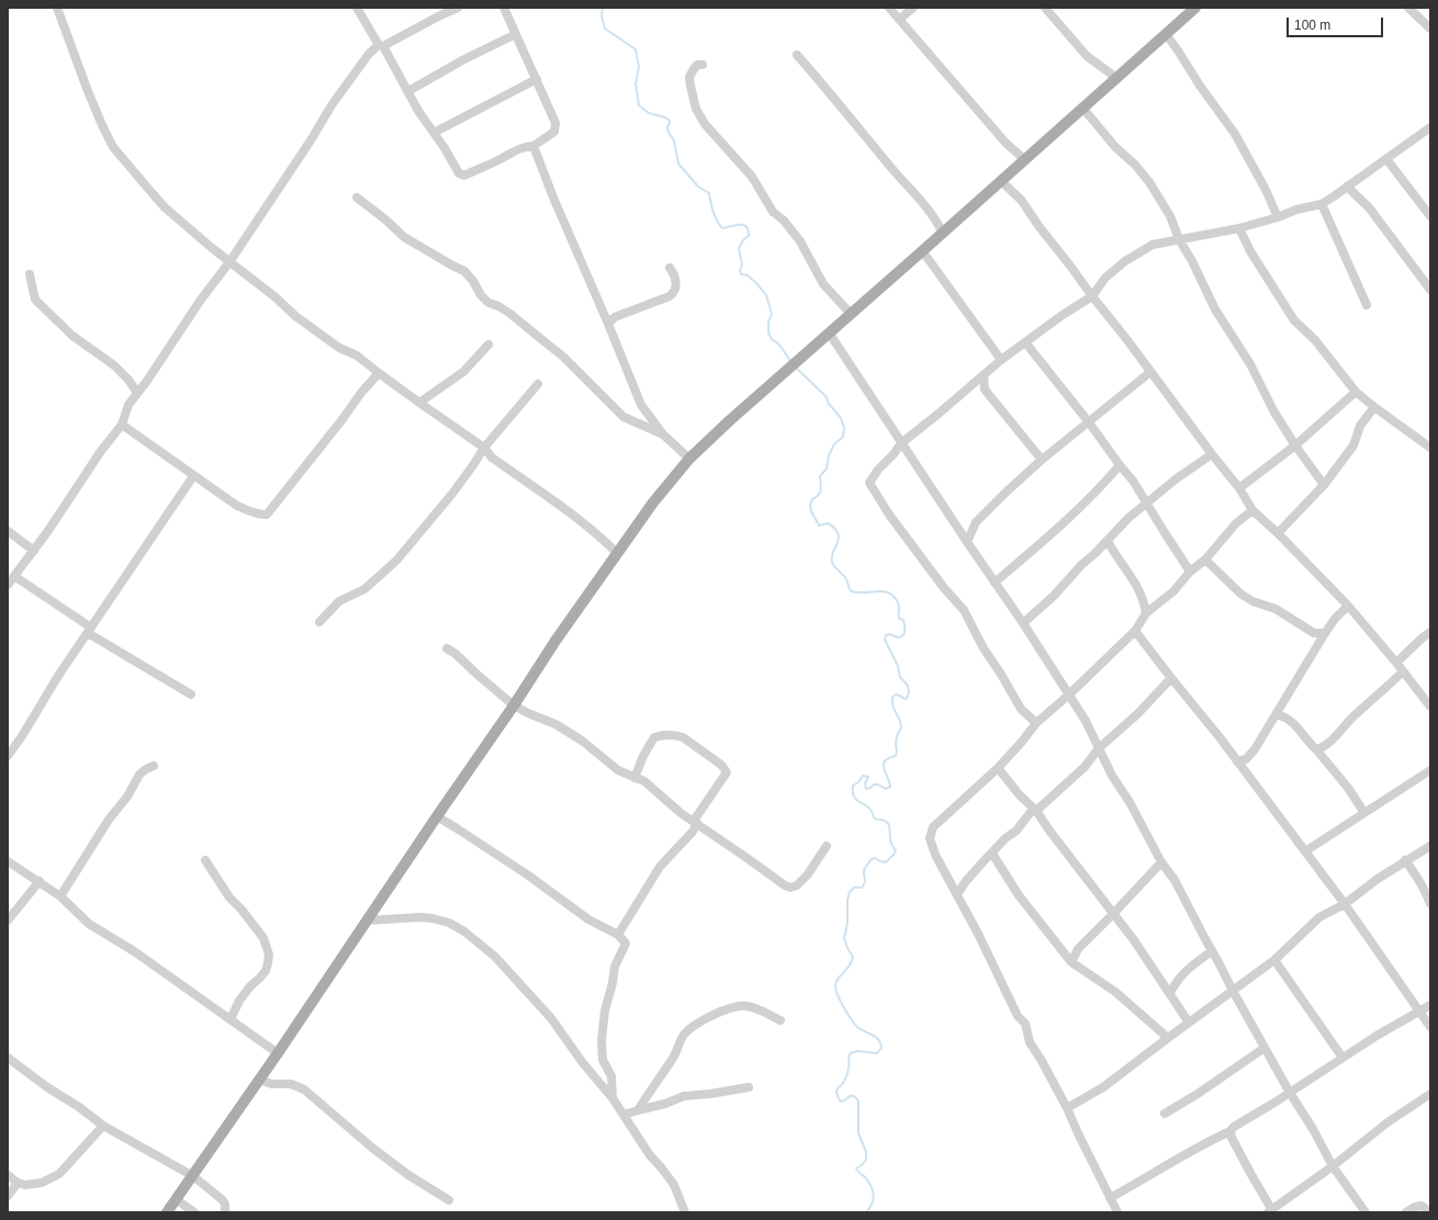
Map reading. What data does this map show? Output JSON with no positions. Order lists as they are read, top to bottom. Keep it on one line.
{"scale_bar":"100 m"}
